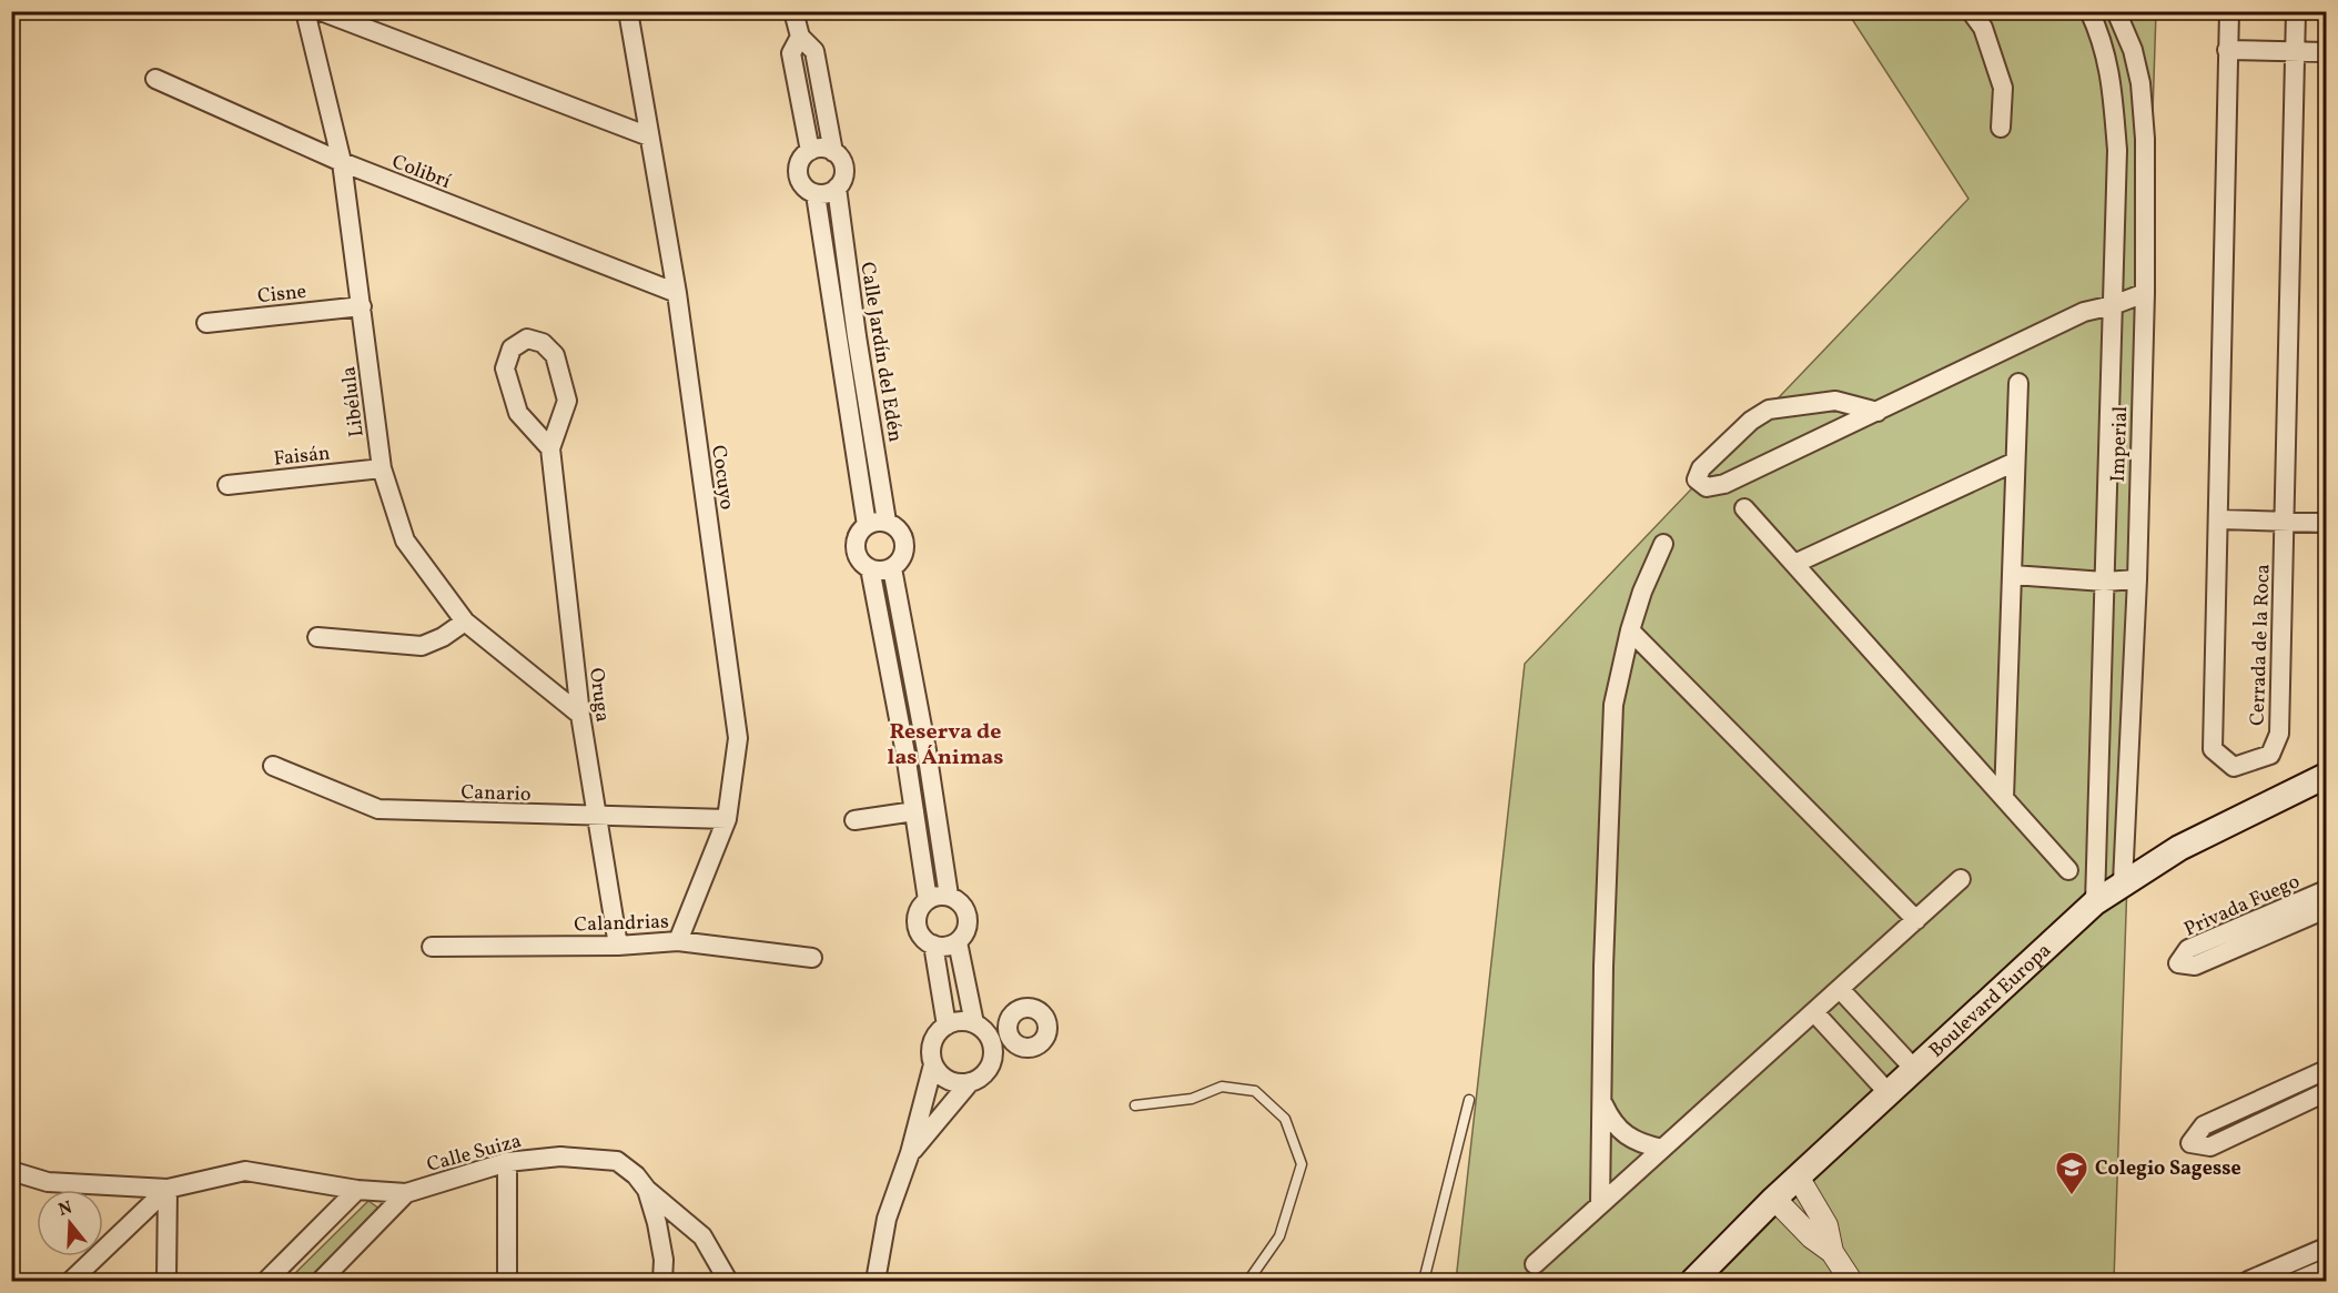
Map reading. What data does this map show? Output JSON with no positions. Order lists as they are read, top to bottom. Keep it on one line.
{"streets":{"main road":["Boulevard Europa"],"street":["Colibrí","Cisne","Calle Jardín del Edén","Libélula","Imperial","Faisán","Cocuyo","Cerrada de la Roca","Oruga","Canario","Privada Fuego","Calandrias","Calle Suiza"]},"crossings":[["Colibrí","Libélula"],["Colibrí","Cocuyo"],["Cisne","Libélula"],["Libélula","Faisán"],["Libélula","Oruga"],["Imperial","Boulevard Europa"],["Cocuyo","Canario"],["Cocuyo","Calandrias"],["Oruga","Canario"],["Oruga","Calandrias"]],"districts":["Reserva de las Ánimas"],"places":{"school or university":["Colegio Sagesse"]},"north":"top"}
